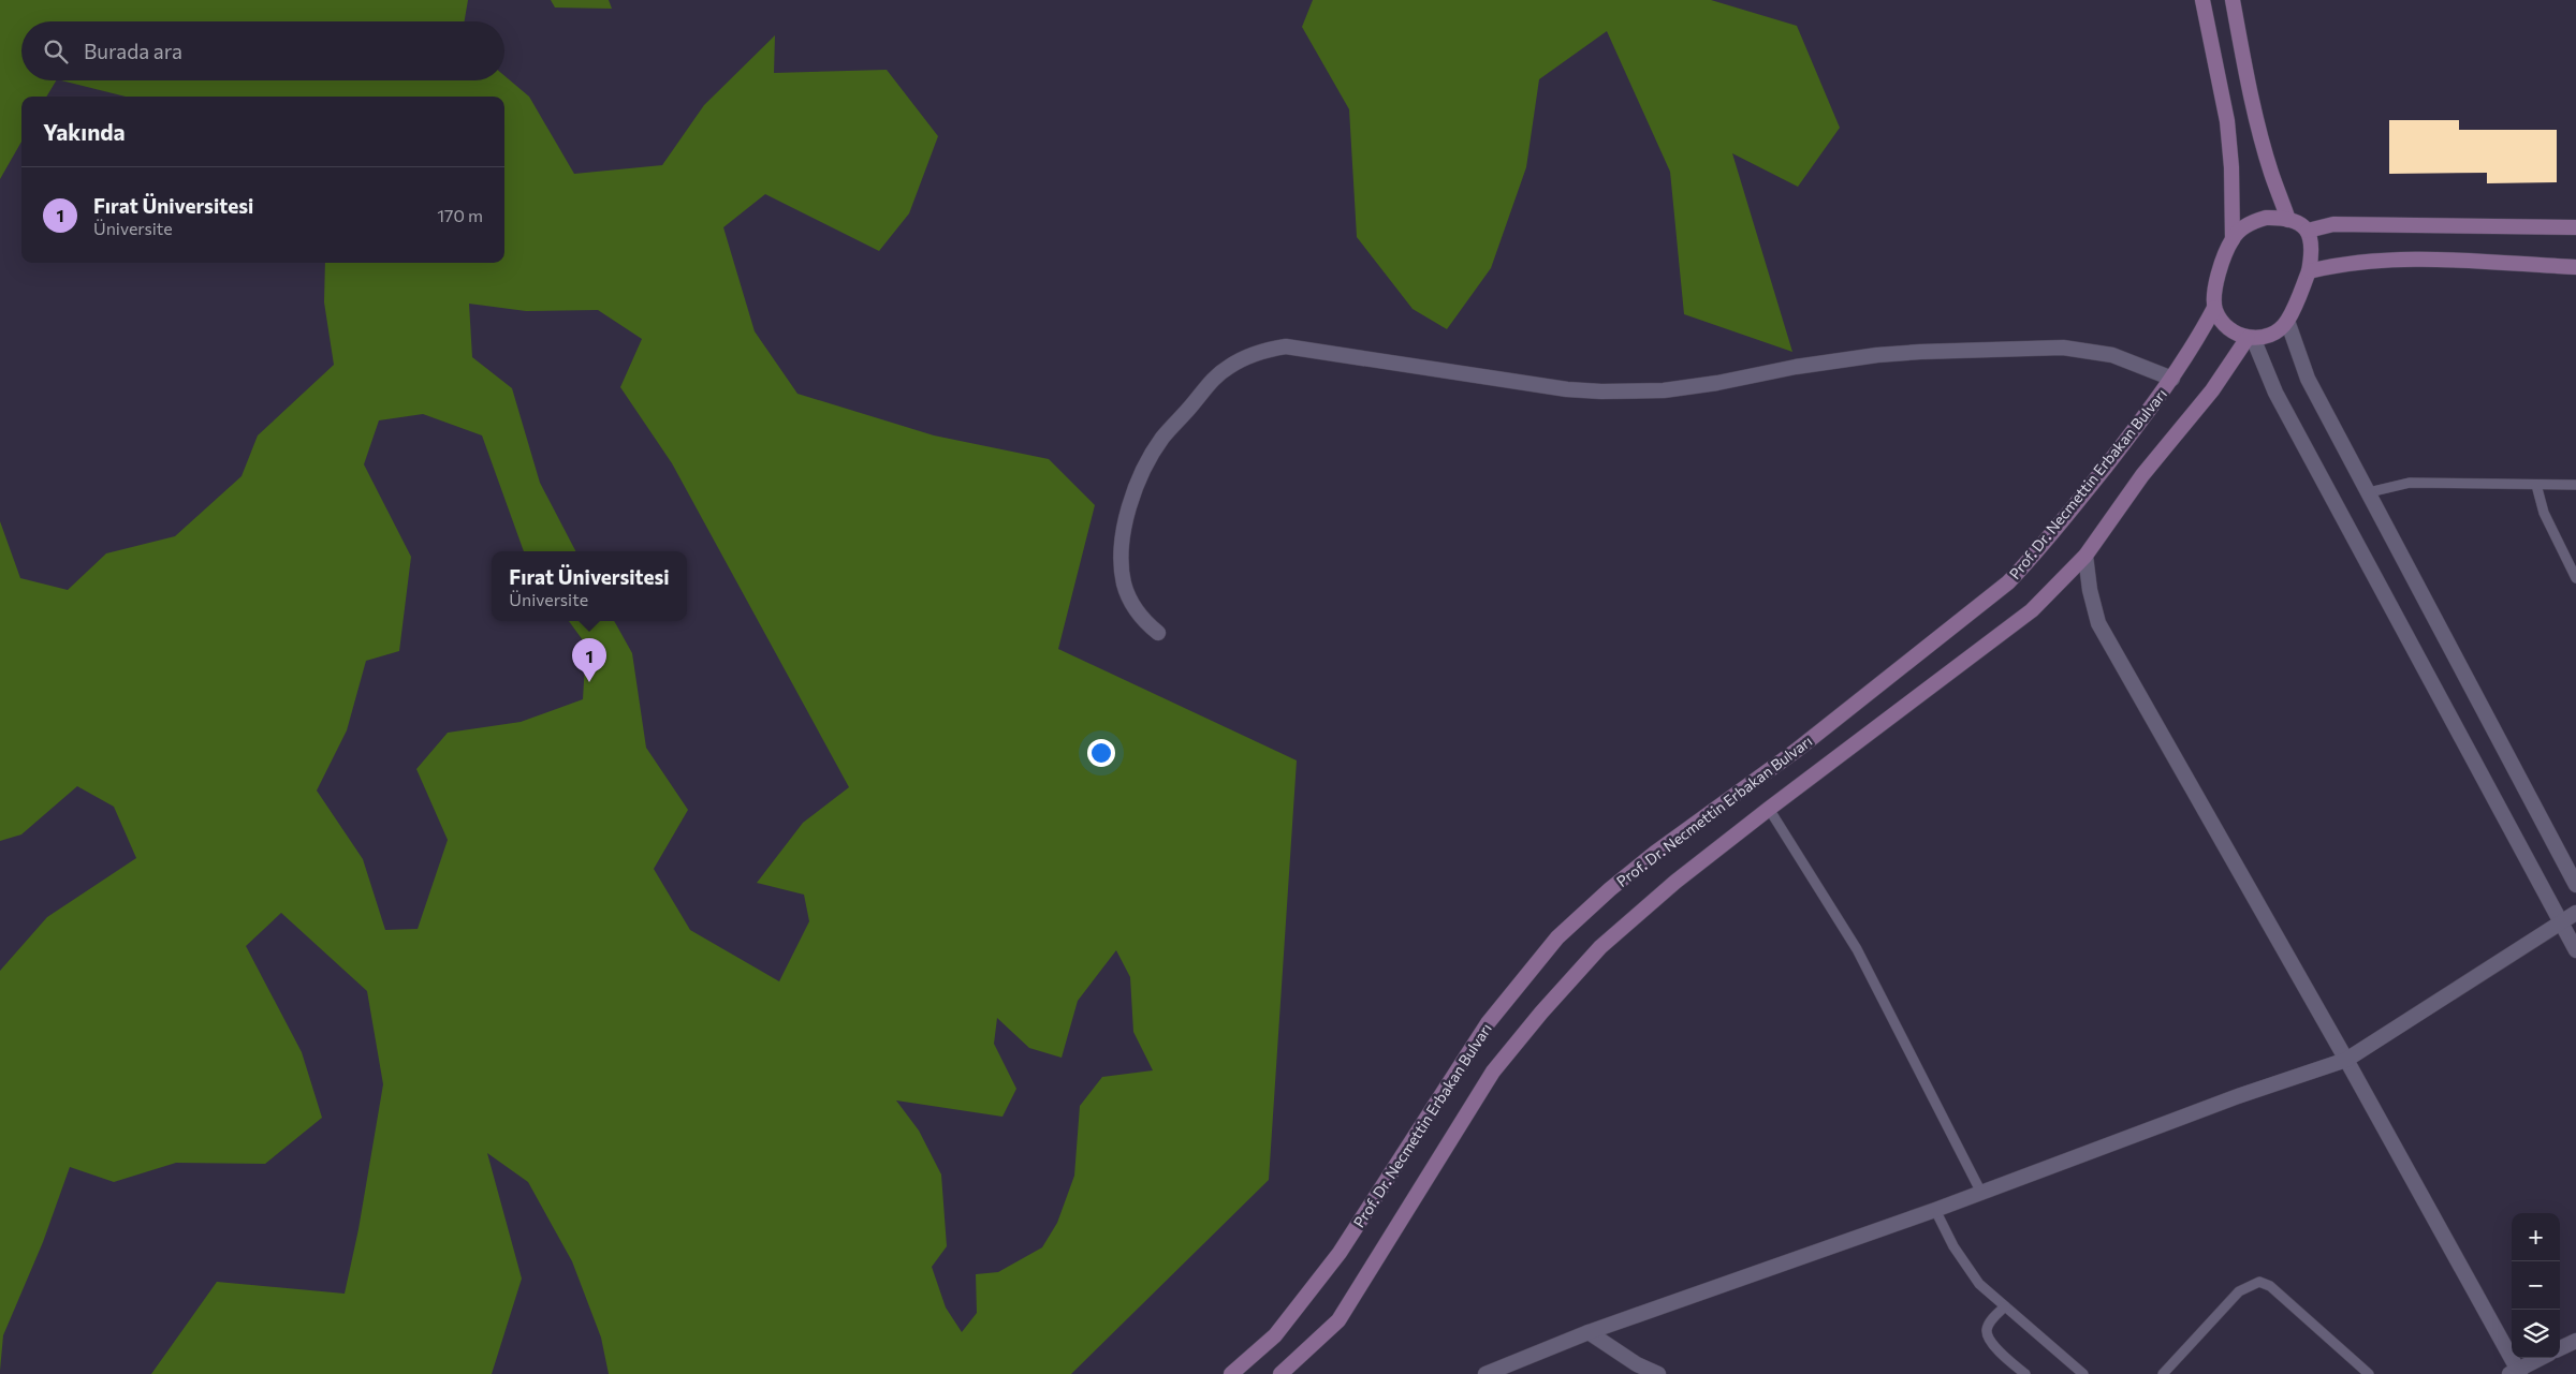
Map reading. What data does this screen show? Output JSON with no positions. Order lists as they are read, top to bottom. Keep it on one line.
{"streets":{"main road":["Prof. Dr. Necmettin Erbakan Bulvarı"]},"page":{"search":"Burada ara","heading":"Yakında","list":[{"mark":"1","name":"Fırat Üniversitesi","note":"Üniversite","value":"170 m"}],"popup":["Fırat Üniversitesi","Üniversite"],"pins":"1","map_buttons":["+","−"]}}
